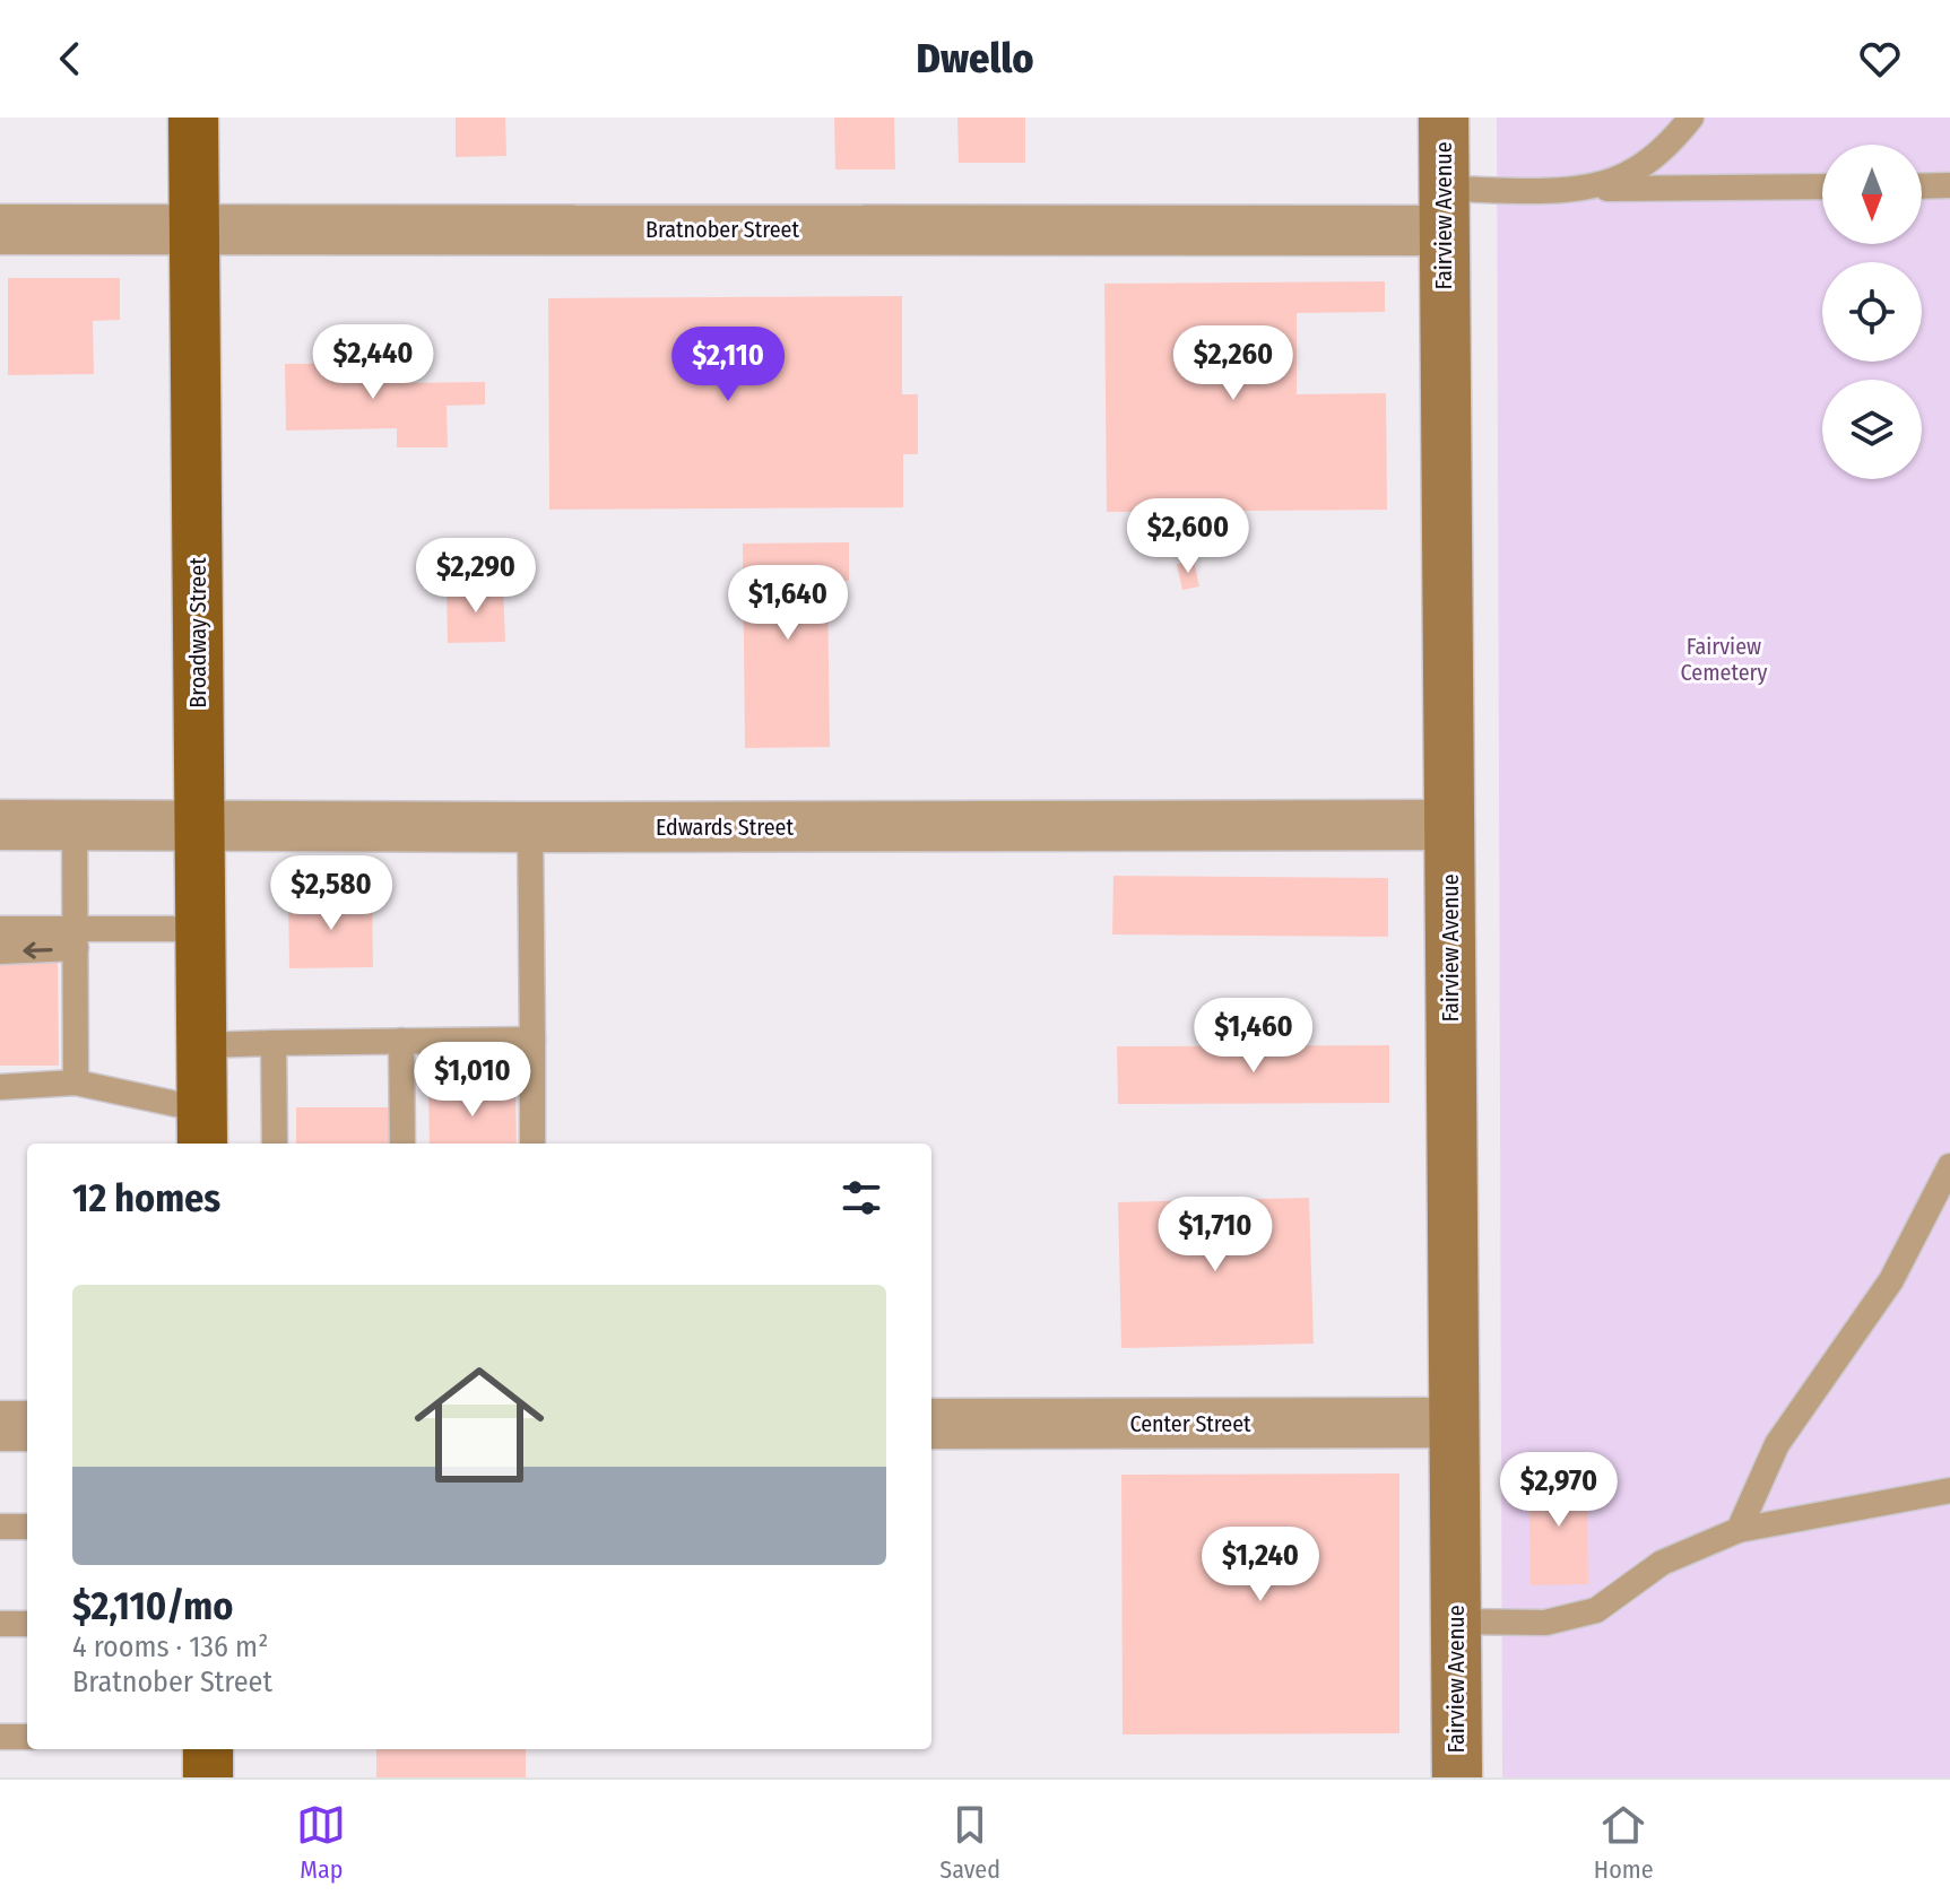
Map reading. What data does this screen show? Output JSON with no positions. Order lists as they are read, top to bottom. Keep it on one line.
{"streets":{"main road":["Broadway Street"],"street":["Fairview Avenue","Bratnober Street","Edwards Street","Center Street"]},"crossings":[["Fairview Avenue","Bratnober Street"],["Fairview Avenue","Edwards Street"],["Fairview Avenue","Center Street"],["Bratnober Street","Broadway Street"],["Broadway Street","Edwards Street"]],"parks":["Fairview Cemetery"],"north":"bottom","page":{"header":"Dwello","price":["$2,440","$2,260","$2,110","$2,600","$2,290","$1,640","$2,580","$1,460","$1,010","$1,710","$2,970","$1,240"],"heading":"12 homes","list":[{"name":"$2,110/mo","note":"4 rooms · 136 m² · Bratnober Street"}],"tabs":["Map","Saved","Home"]}}
